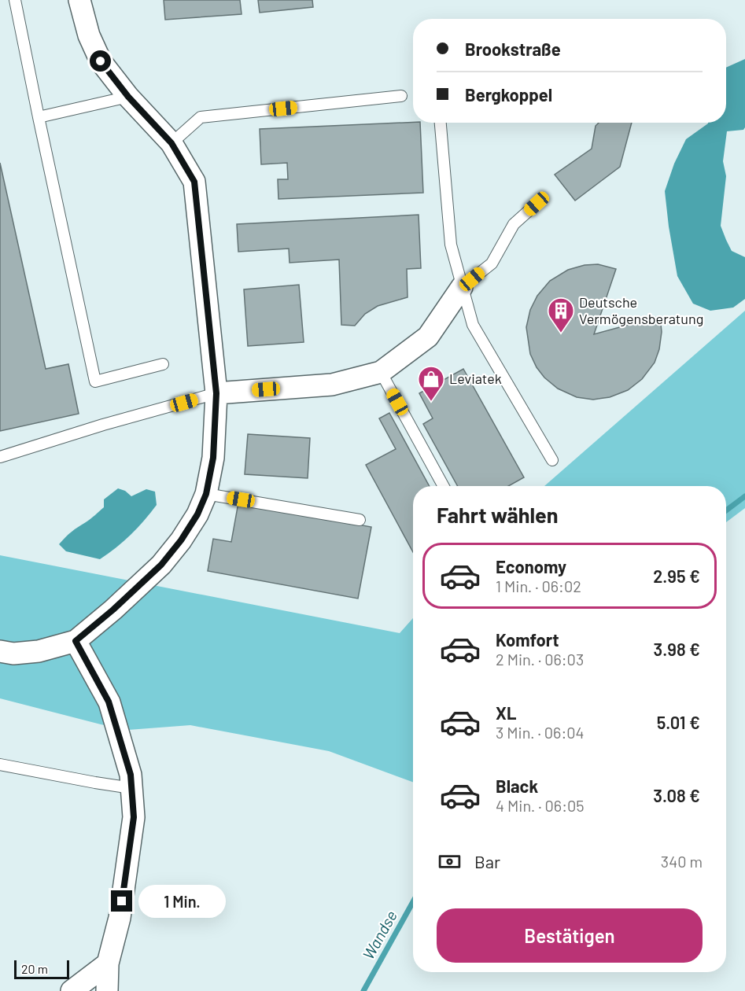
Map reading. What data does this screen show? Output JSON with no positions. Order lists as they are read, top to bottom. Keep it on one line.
{"water":["Wandse"],"places":{"building":["Deutsche Vermögensberatung"],"shop":["Leviatek"]},"scale_bar":"20 m","page":{"banner":["Brookstraße","Bergkoppel"],"heading":"Fahrt wählen","list":[{"name":"Economy","note":"1 Min. · 06:02","value":"2.95 €"},{"name":"Komfort","note":"2 Min. · 06:03","value":"3.98 €"},{"name":"XL","note":"3 Min. · 06:04","value":"5.01 €"},{"name":"Black","note":"4 Min. · 06:05","value":"3.08 €"}],"pay":["Bar","340 m"],"bubble":"1 Min.","buttons":"Bestätigen","scale":"20 m"}}
